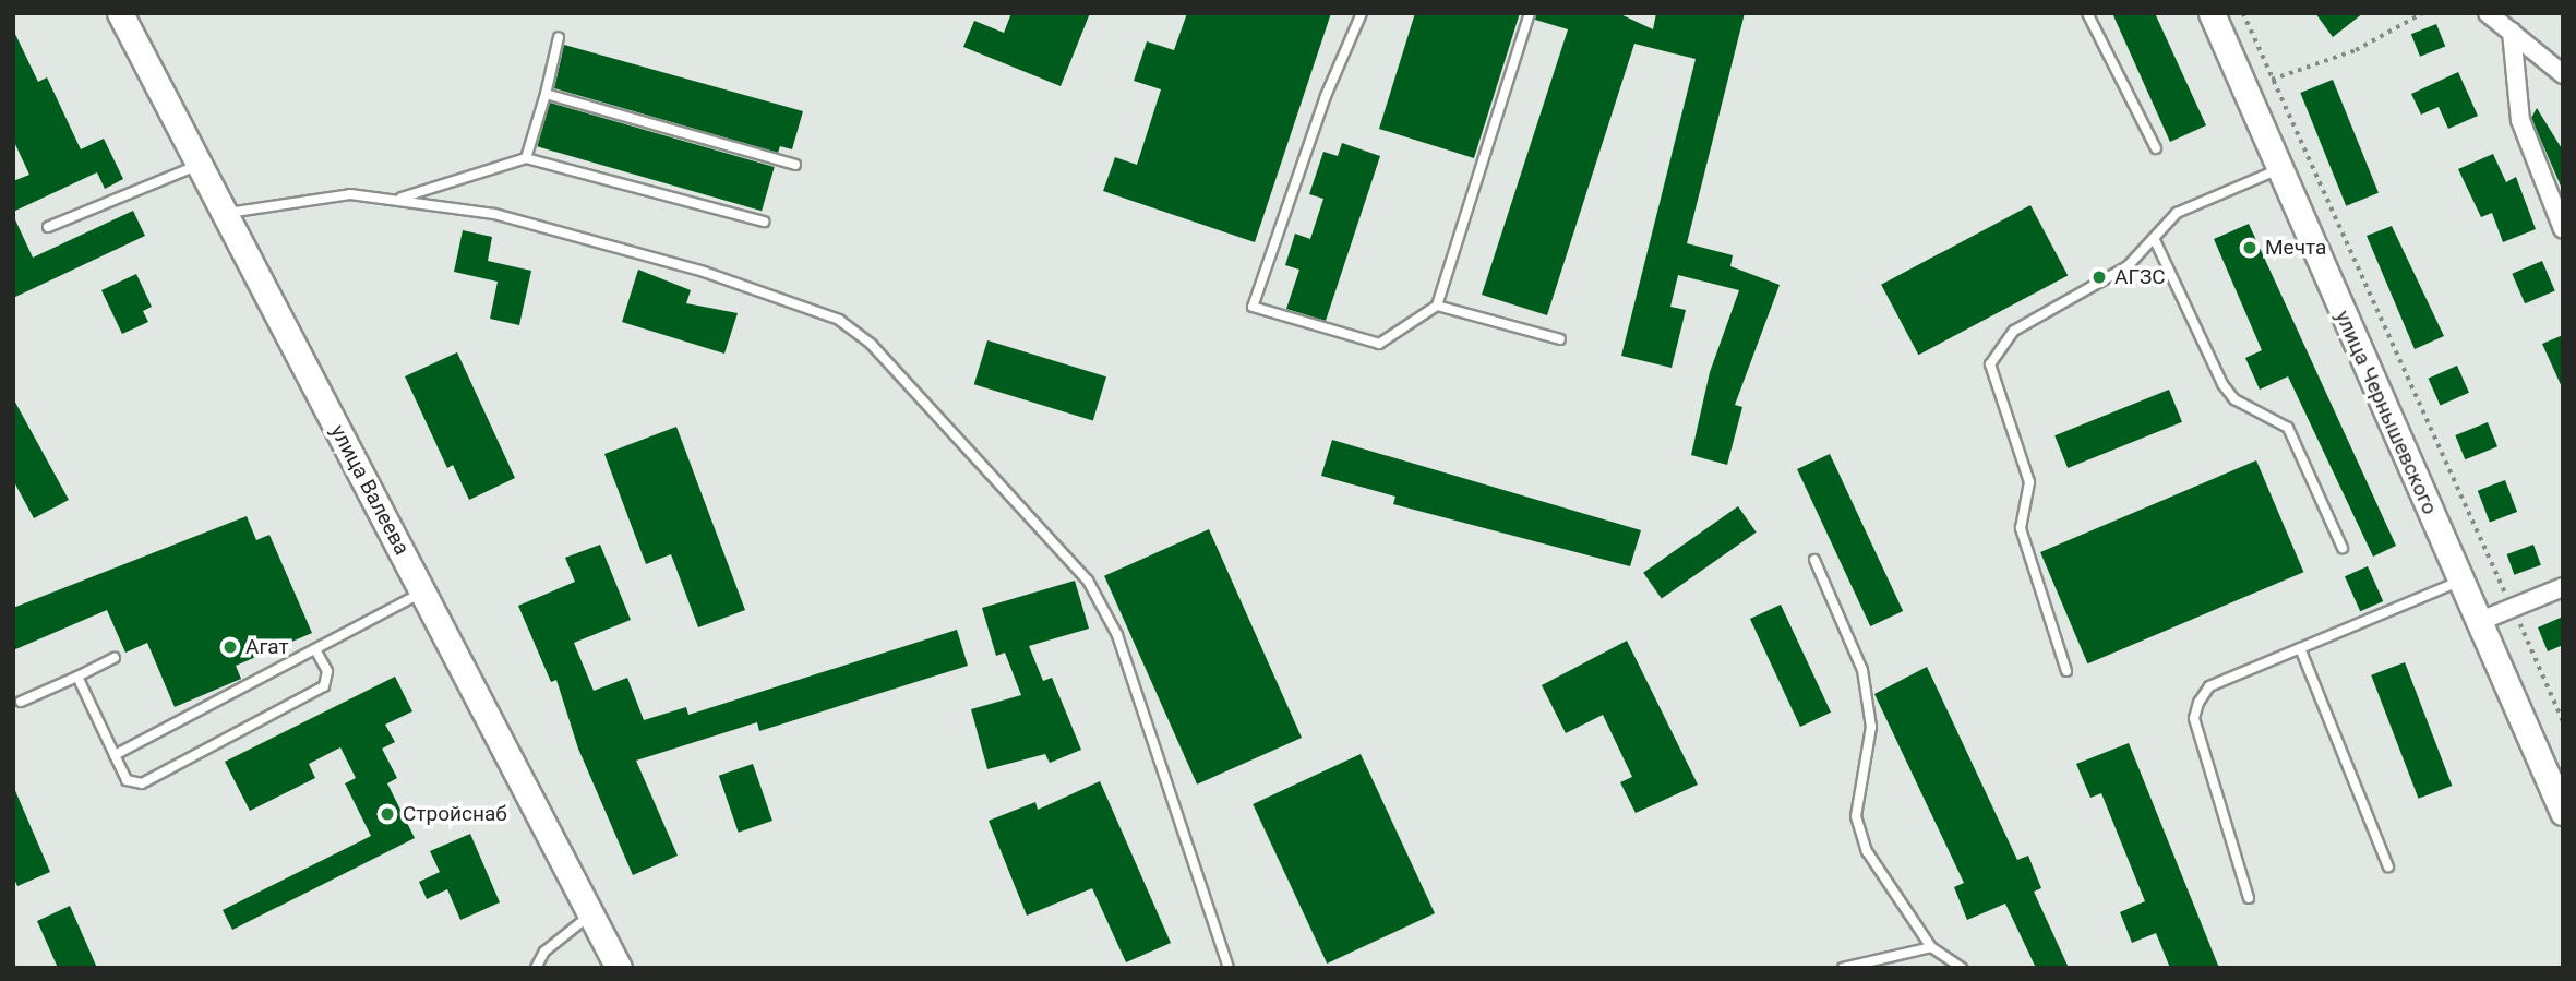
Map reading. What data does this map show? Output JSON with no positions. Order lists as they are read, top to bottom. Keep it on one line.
{"streets":{"main road":["улица Чернышевского","улица Валеева"]},"places":["Мечта","АГЗС","Агат","Стройснаб"]}
